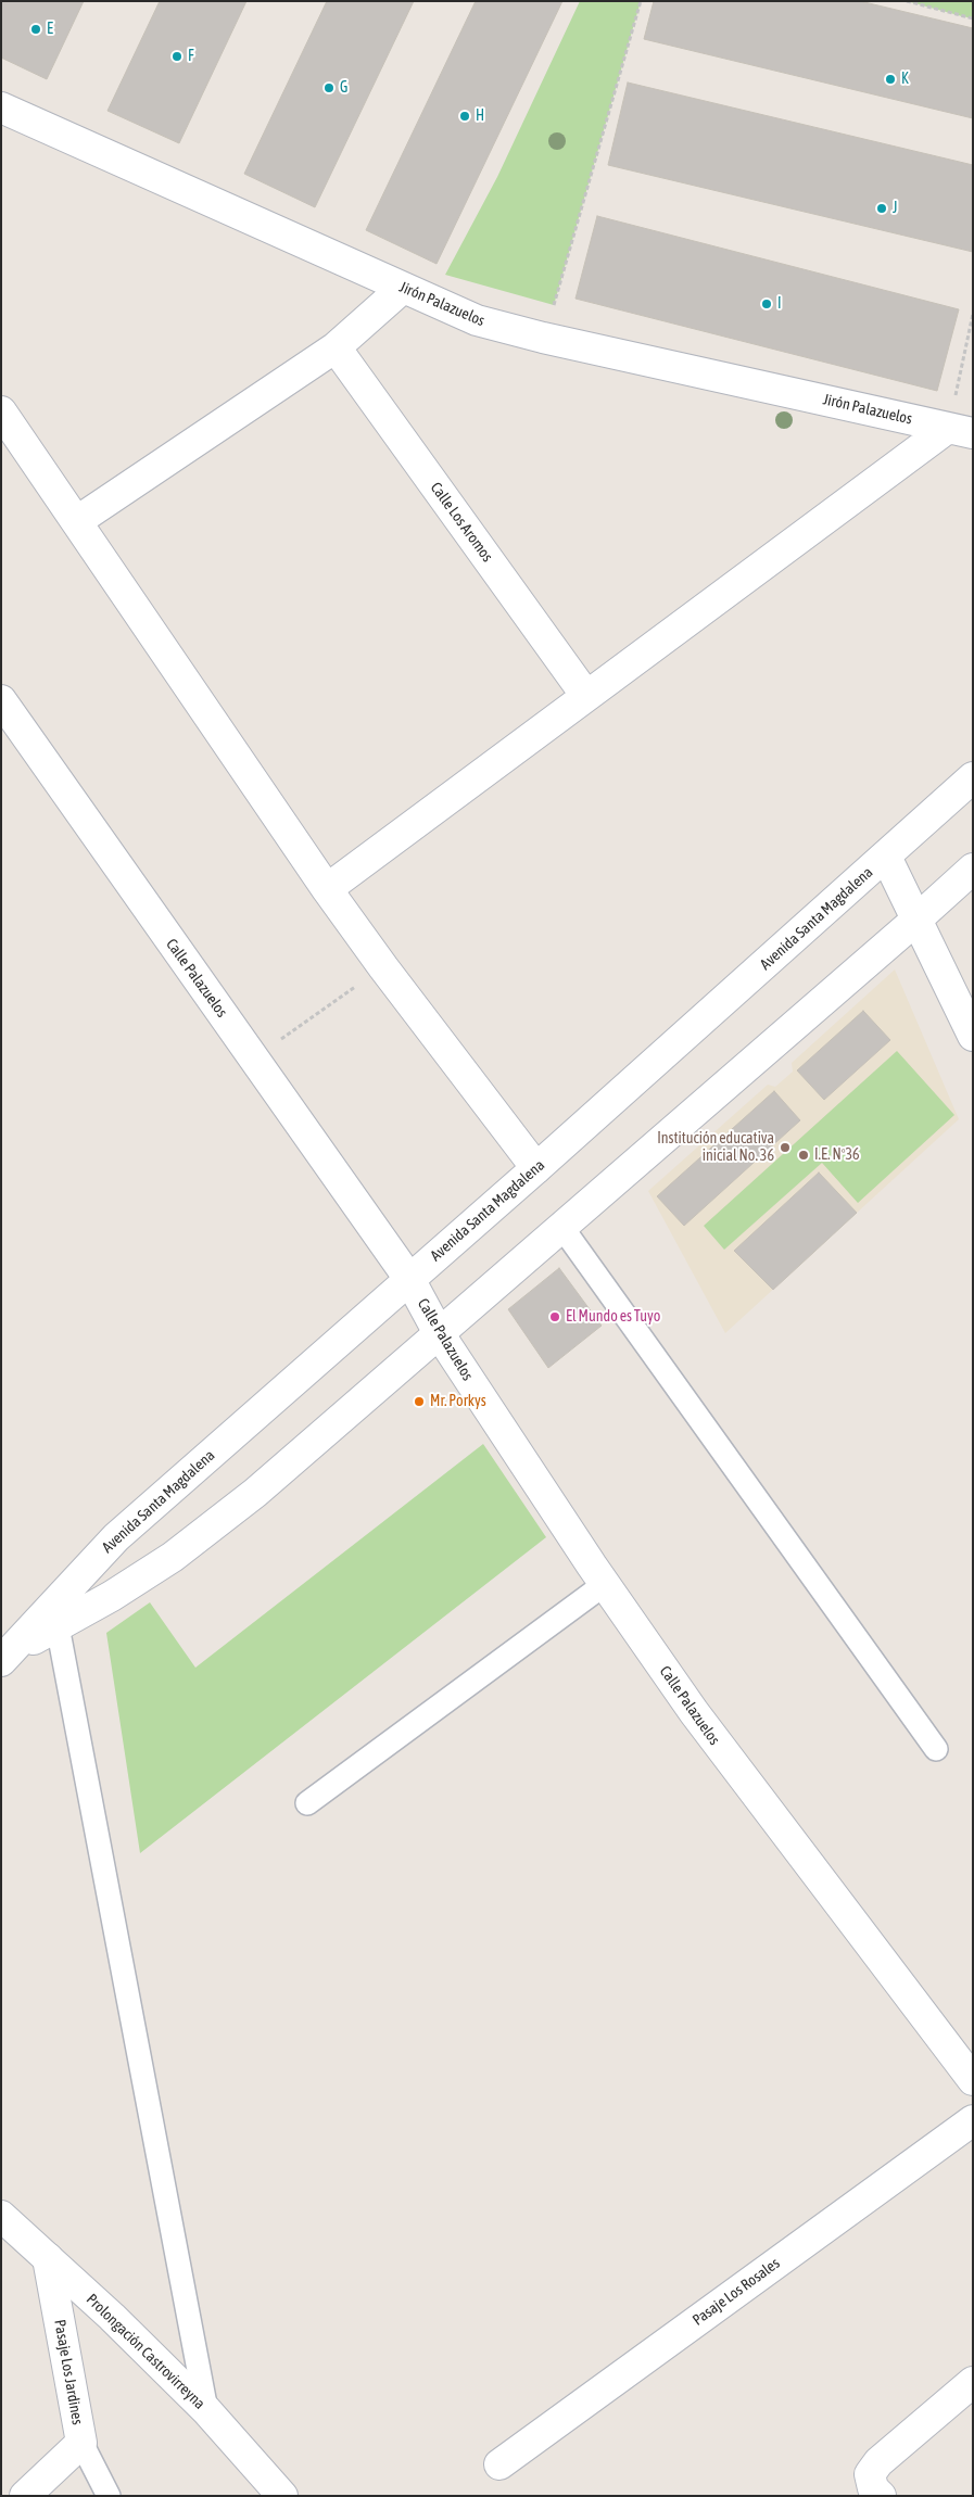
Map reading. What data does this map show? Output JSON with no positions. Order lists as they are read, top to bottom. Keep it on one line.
{"streets":{"street":["Jirón Palazuelos","Calle Los Aromos","Avenida Santa Magdalena","Calle Palazuelos","Pasaje Los Rosales","Prolongación Castrovirreyna","Pasaje Los Jardines"]},"crossings":[["Avenida Santa Magdalena","Calle Palazuelos"],["Prolongación Castrovirreyna","Pasaje Los Jardines"]],"places":["E","F","K","G","H","J","I","Institución educativa inicial No. 36","I.E. Nº36","El Mundo es Tuyo","Mr. Porkys"]}
